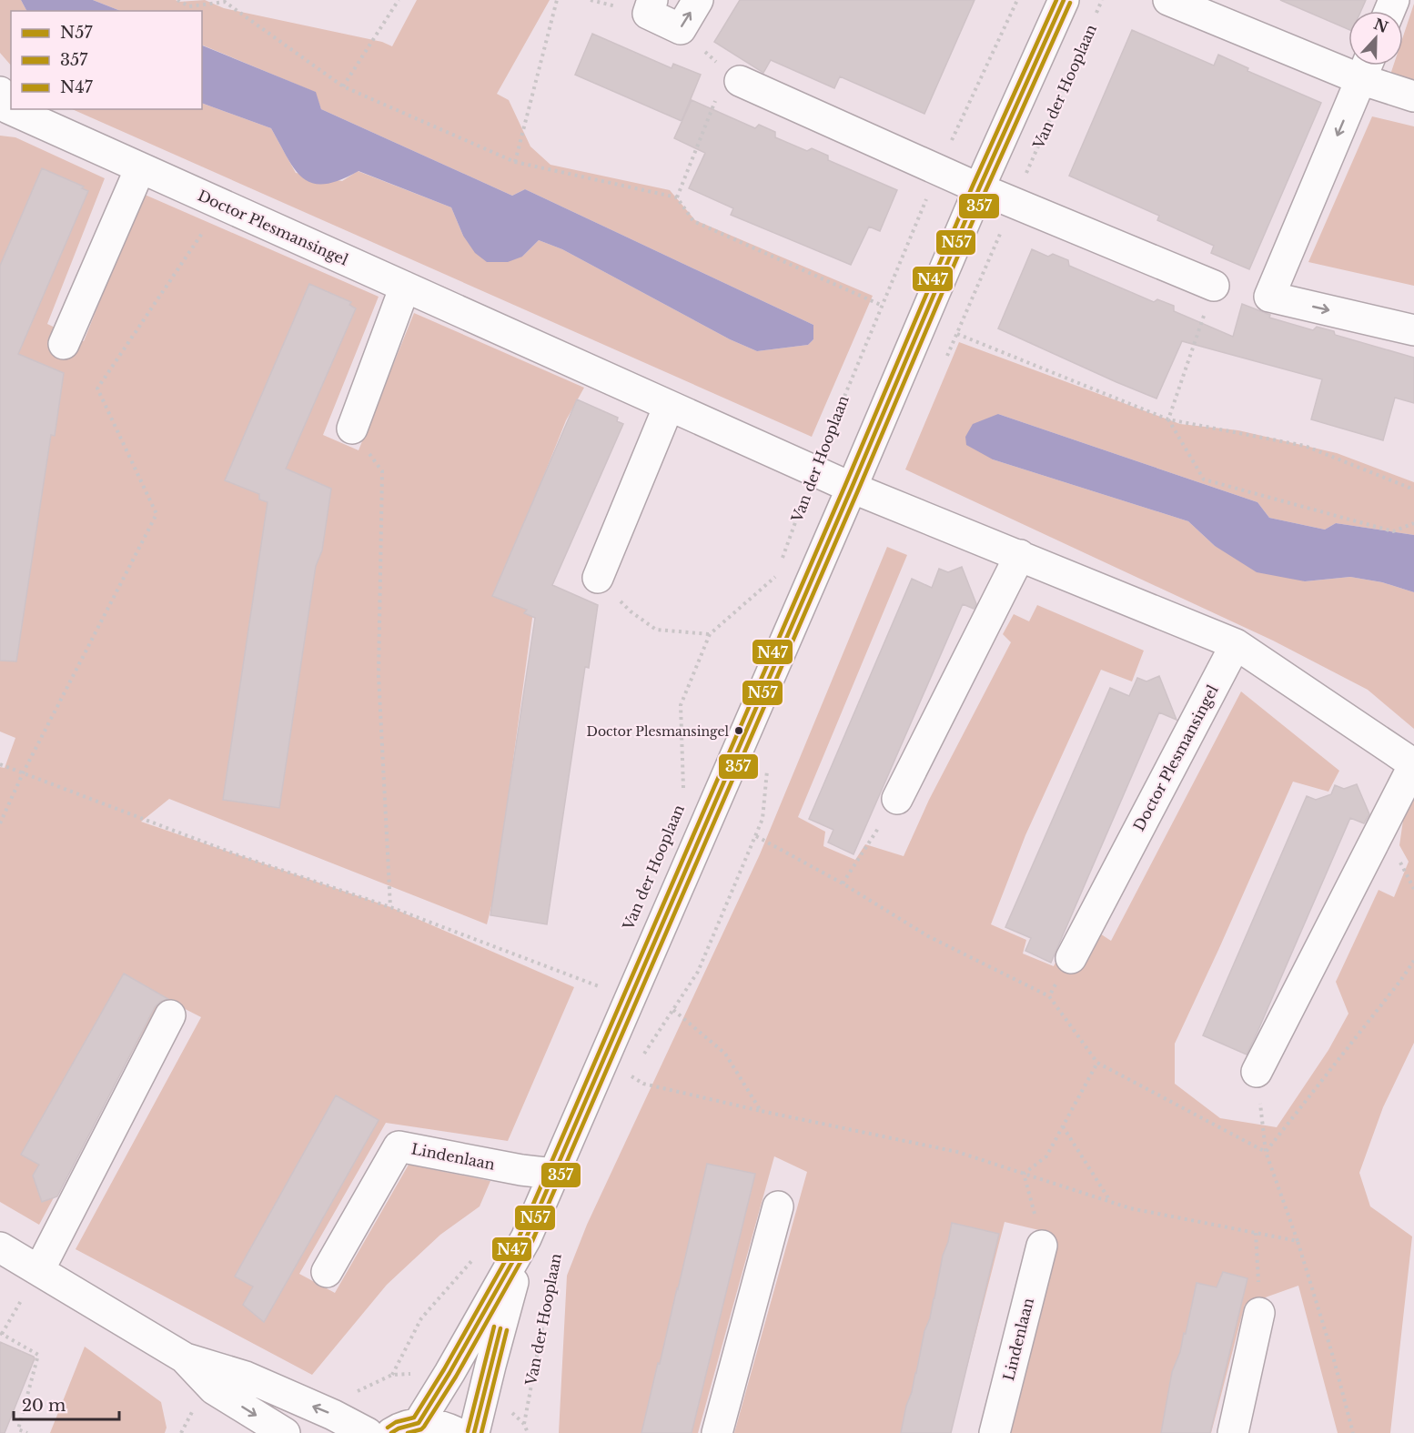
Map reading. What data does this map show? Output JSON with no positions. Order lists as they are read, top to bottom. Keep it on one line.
{"streets":{"street":["Van der Hooplaan","Doctor Plesmansingel","Lindenlaan"]},"crossings":[["Van der Hooplaan","Doctor Plesmansingel"],["Van der Hooplaan","Lindenlaan"]],"places":["Doctor Plesmansingel"],"lines":["transit line N57","transit line N47","transit line 357"],"legend":["N57","357","N47"],"scale_bar":"20 m","north":"top"}
